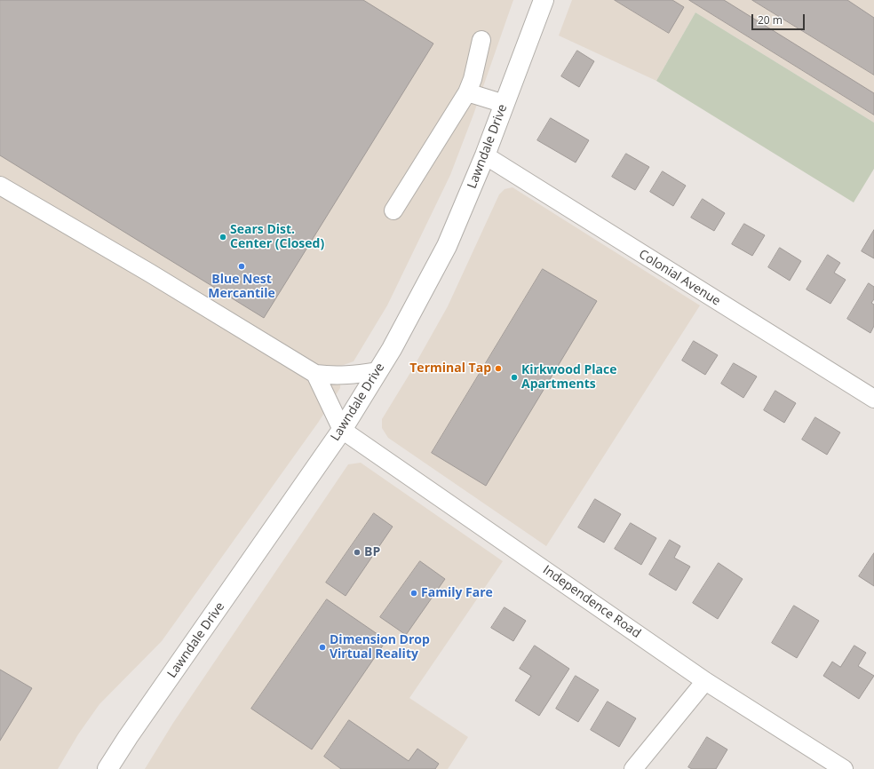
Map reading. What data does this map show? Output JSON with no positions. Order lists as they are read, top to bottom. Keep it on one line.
{"streets":{"main road":["Lawndale Drive"],"street":["Colonial Avenue","Independence Road"]},"crossings":[["Lawndale Drive","Colonial Avenue"],["Lawndale Drive","Independence Road"]],"places":["Sears Dist. Center (Closed)","Blue Nest Mercantile","Terminal Tap","Kirkwood Place Apartments","BP","Family Fare","Dimension Drop Virtual Reality"],"scale_bar":"20 m"}
